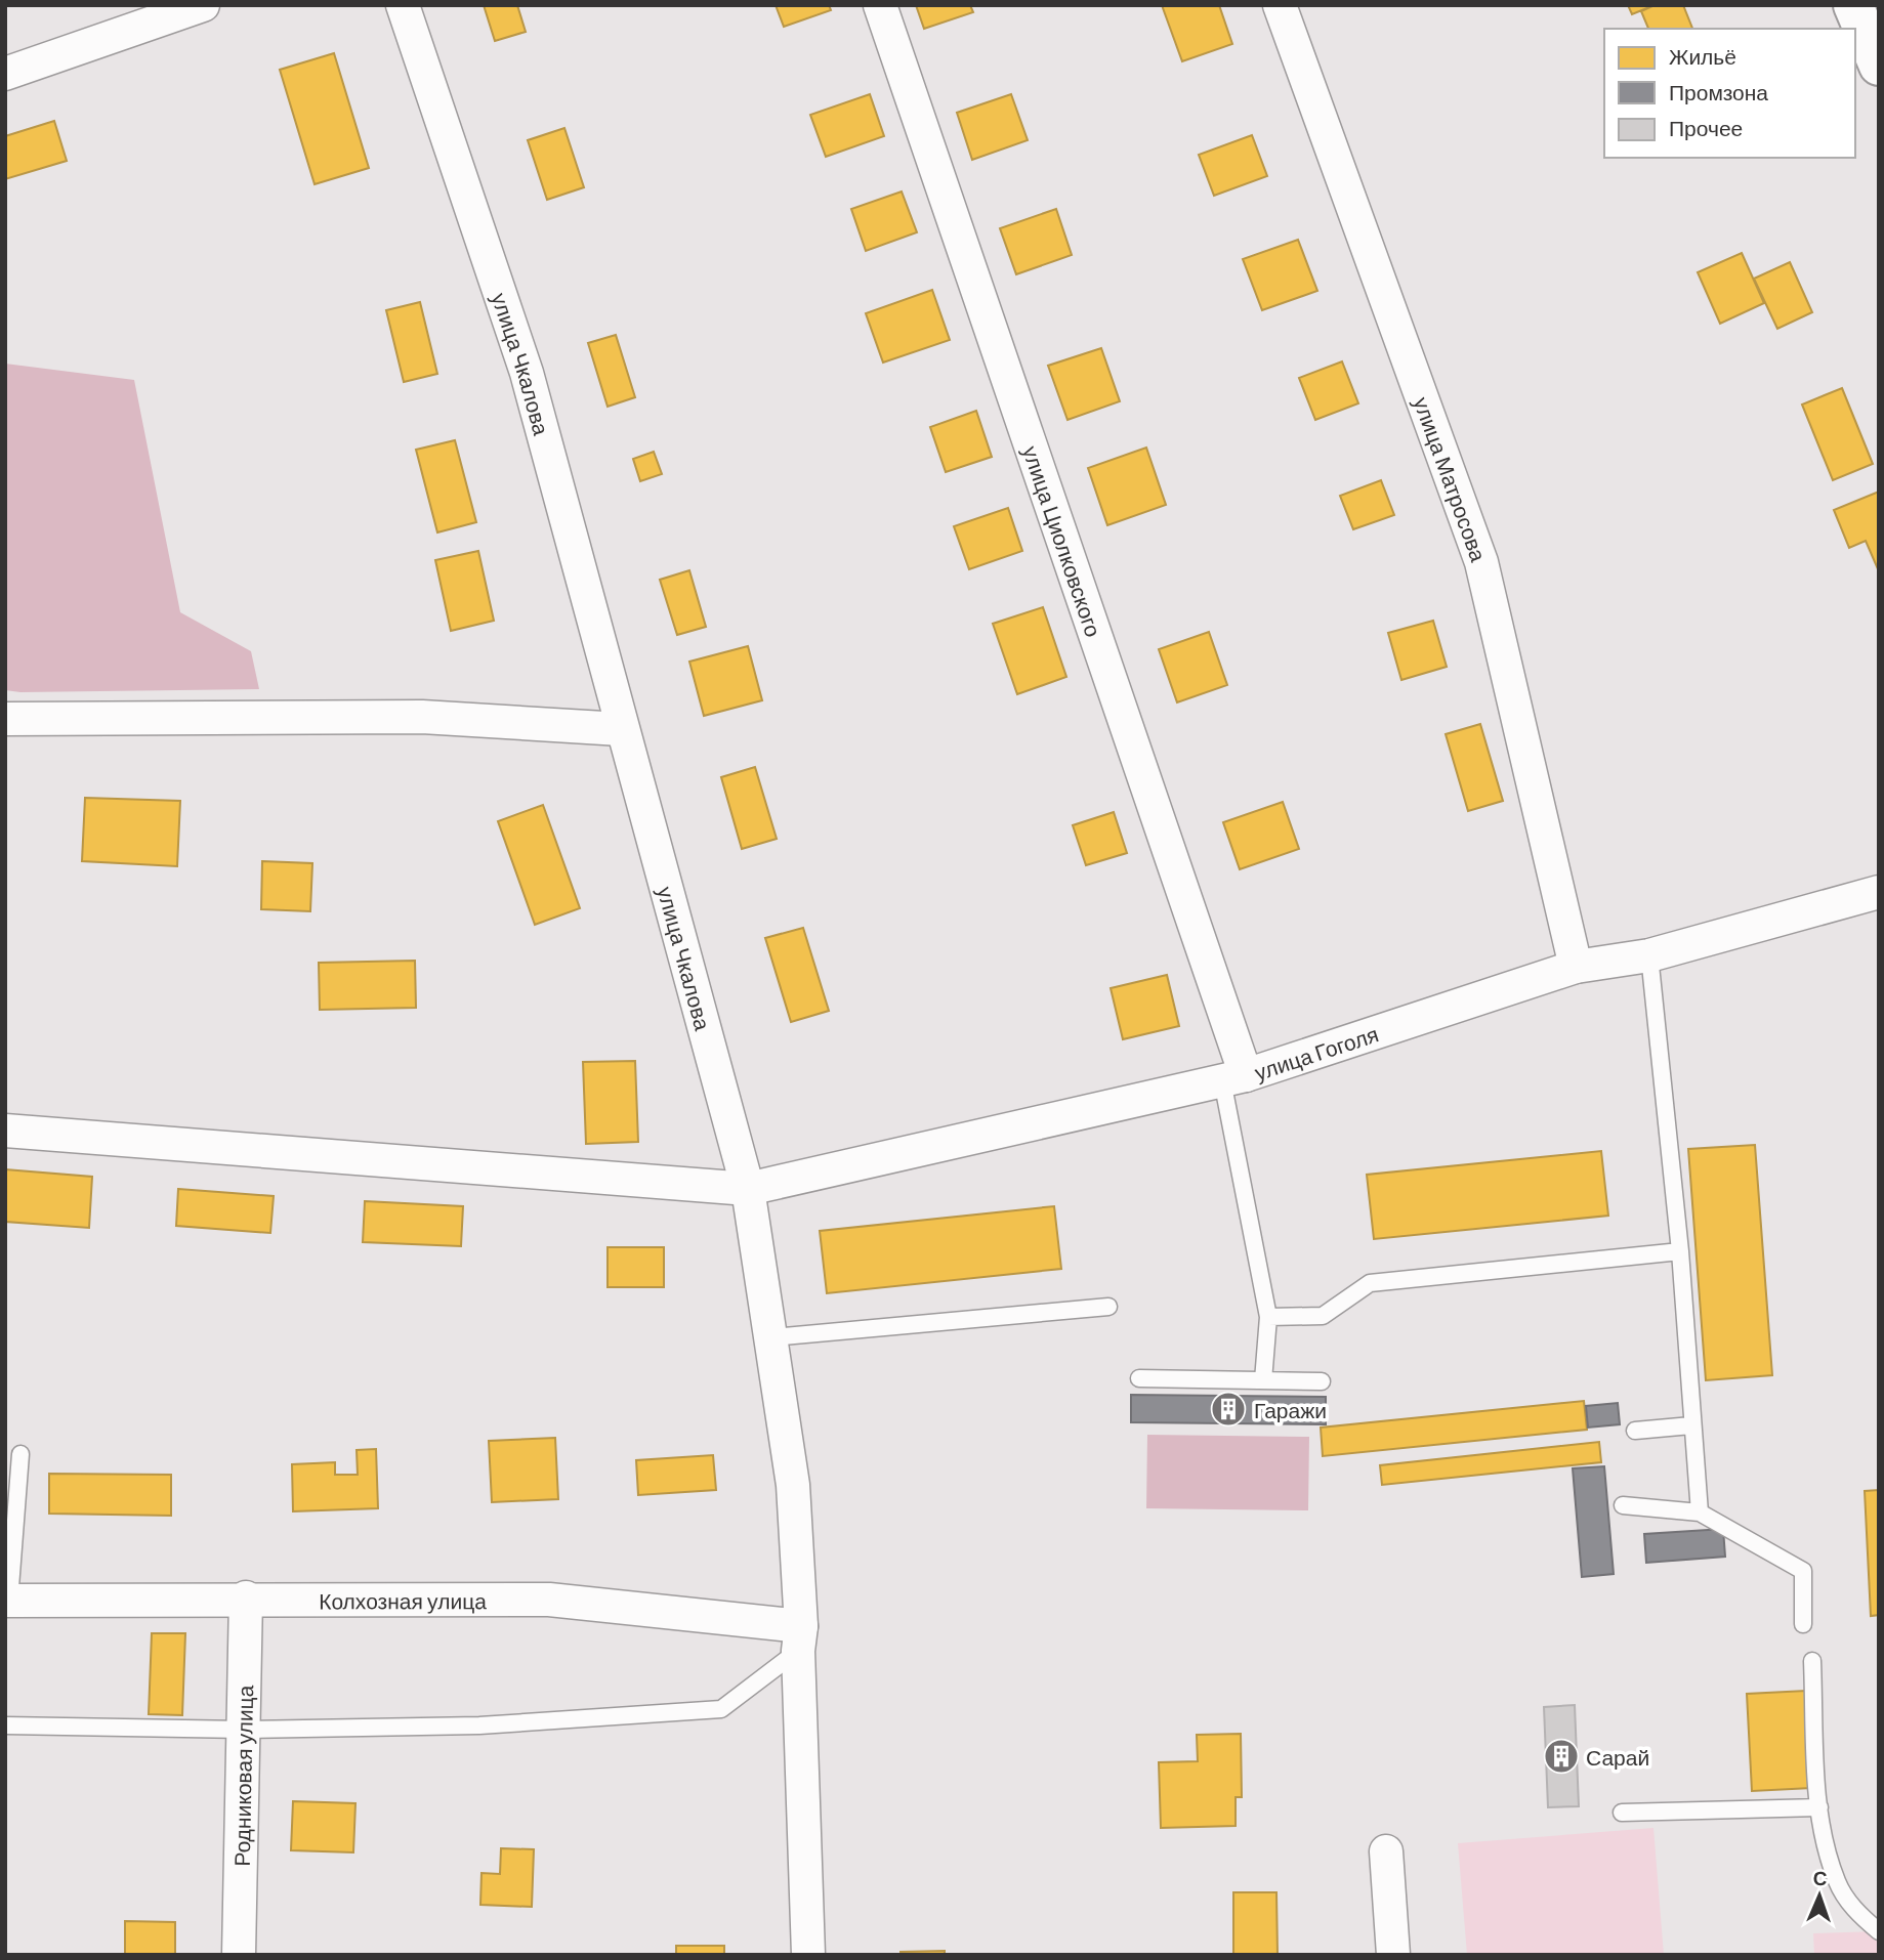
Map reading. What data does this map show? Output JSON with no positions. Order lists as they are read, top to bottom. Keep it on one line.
{"streets":{"street":["улица Чкалова","улица Матросова","улица Циолковского","улица Гоголя","Колхозная улица","Родниковая улица"]},"crossings":[["улица Чкалова","улица Гоголя"],["улица Чкалова","Колхозная улица"],["улица Матросова","улица Гоголя"],["улица Циолковского","улица Гоголя"],["Колхозная улица","Родниковая улица"]],"places":{"building":["Гаражи","Сарай"]},"legend":["Жильё","Промзона","Прочее"],"north":"top"}
